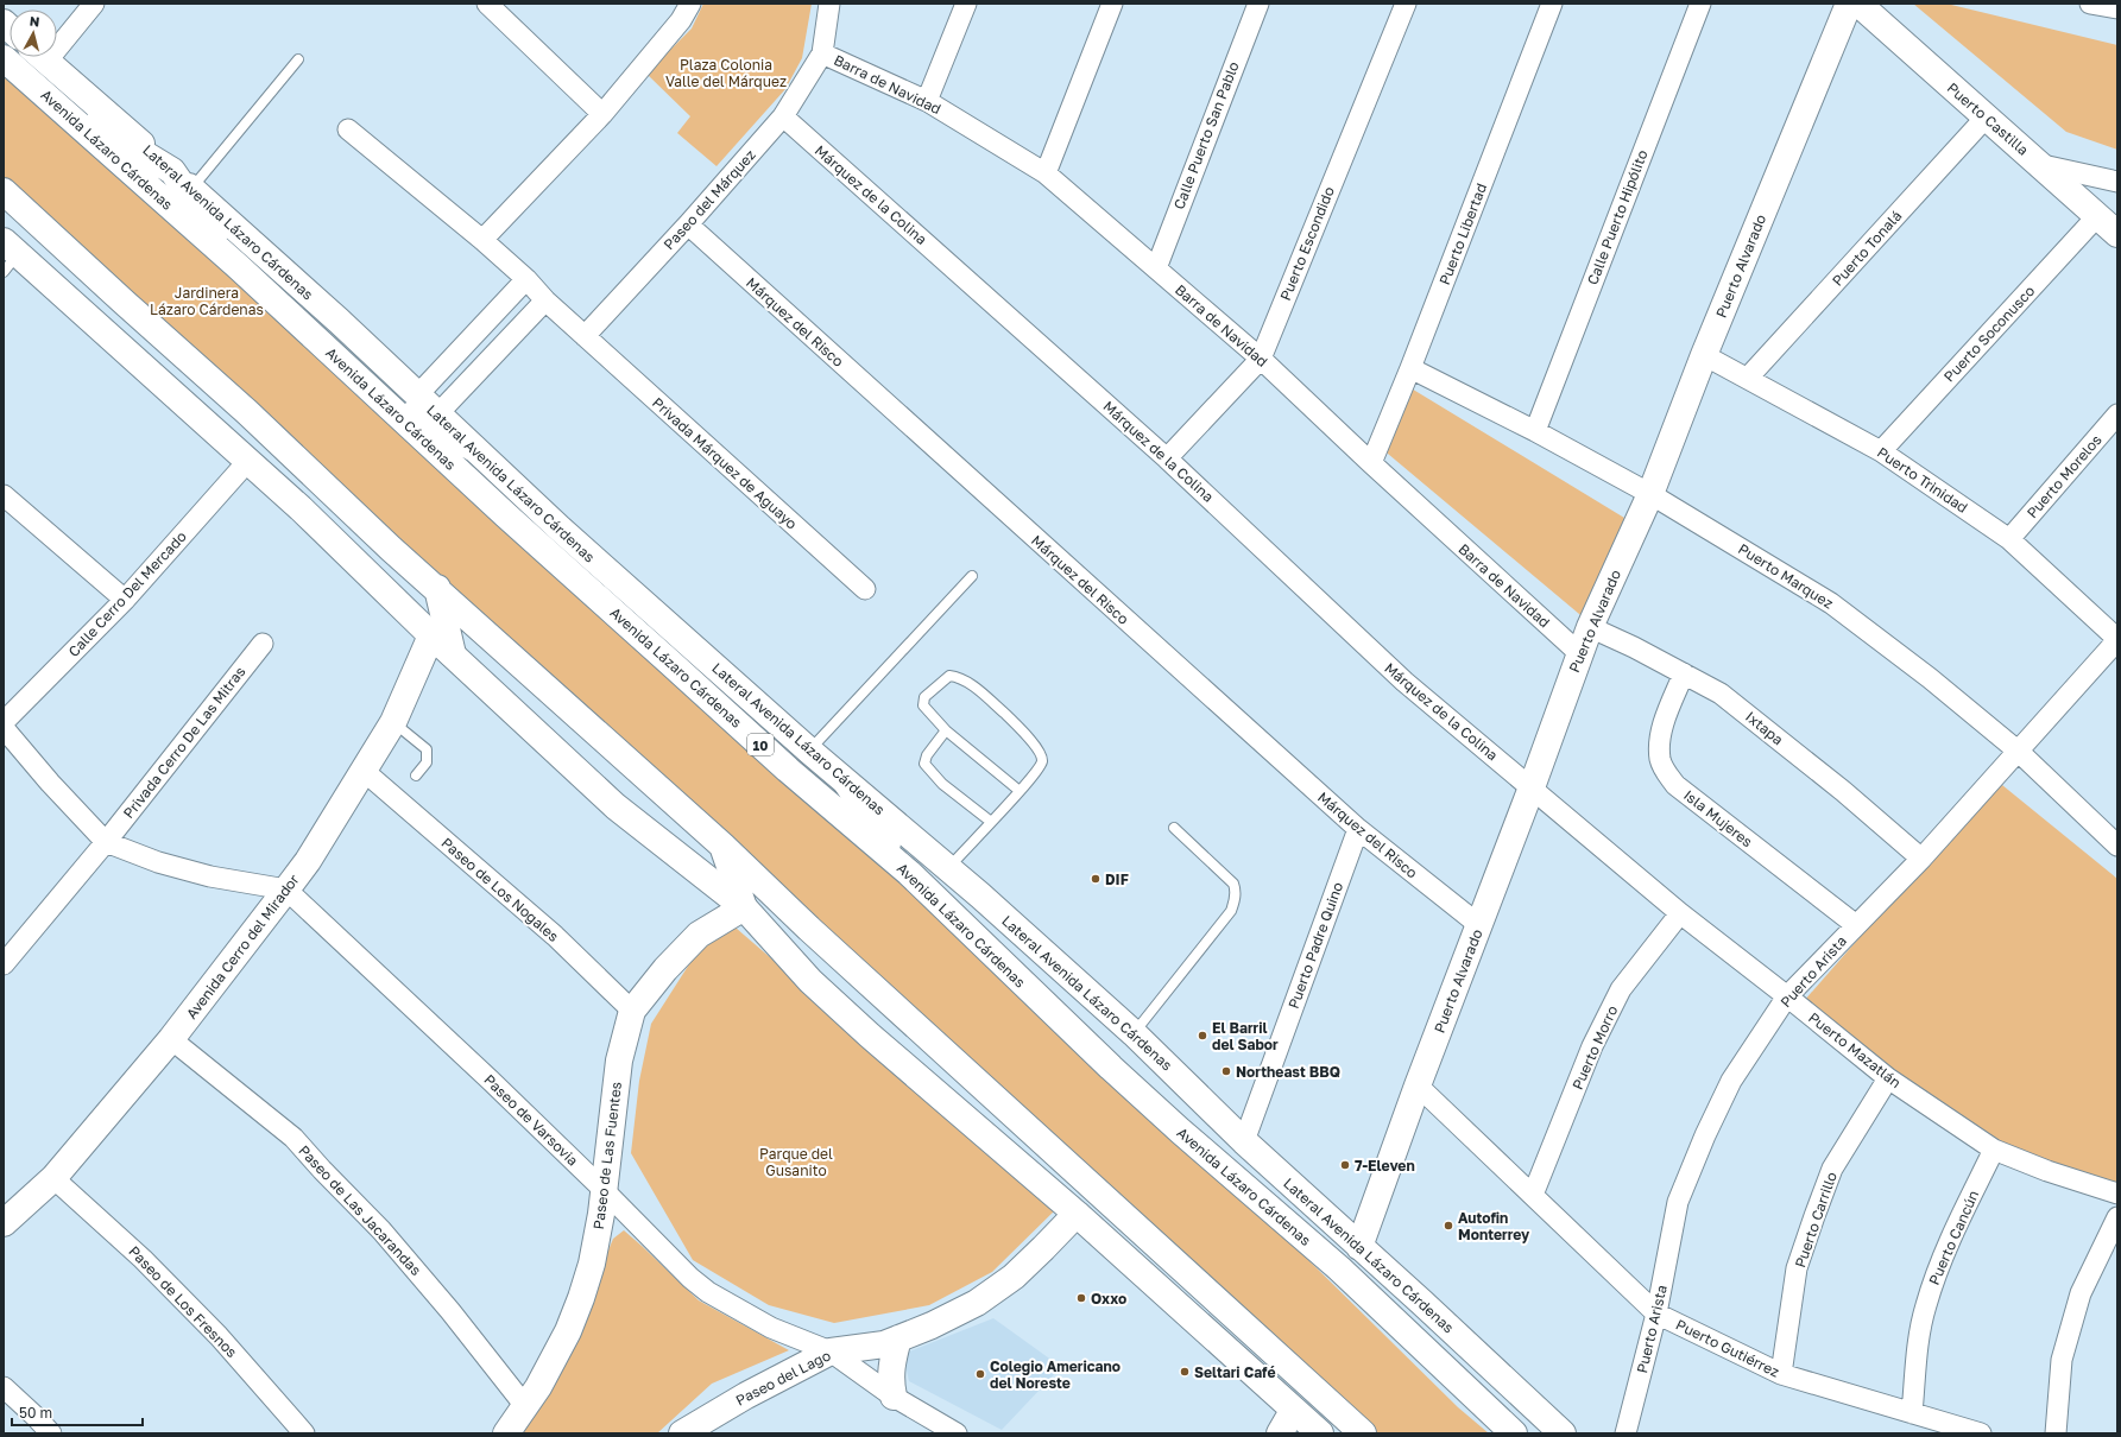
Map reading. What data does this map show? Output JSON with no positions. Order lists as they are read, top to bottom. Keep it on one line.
{"streets":{"main road":["Puerto Castilla","Avenida Lázaro Cárdenas","Lateral Avenida Lázaro Cárdenas","Puerto Alvarado","10","Avenida Cerro del Mirador","Paseo de Las Fuentes","Paseo del Lago"],"street":["Barra de Navidad","Calle Puerto San Pablo","Márquez de la Colina","Paseo del Márquez","Calle Puerto Hipólito","Puerto Libertad","Puerto Escondido","Puerto Tonalá","Márquez del Risco","Puerto Soconusco","Privada Márquez de Aguayo","Puerto Morelos","Puerto Trinidad","Puerto Marquez","Calle Cerro Del Mercado","Ixtapa","Privada Cerro De Las Mitras","Isla Mujeres","Paseo de Los Nogales","Puerto Padre Quino","Puerto Arista","Puerto Morro","Puerto Mazatlán","Paseo de Varsovia","Paseo de Las Jacarandas","Puerto Carrillo","Puerto Cancún","Paseo de Los Fresnos","Puerto Gutiérrez"]},"crossings":[["Barra de Navidad","Calle Puerto San Pablo"],["Barra de Navidad","Paseo del Márquez"],["Barra de Navidad","Puerto Libertad"],["Barra de Navidad","Puerto Escondido"],["Barra de Navidad","Puerto Alvarado"],["Puerto Castilla","Puerto Tonalá"],["Puerto Castilla","Puerto Soconusco"],["Márquez de la Colina","Paseo del Márquez"],["Márquez de la Colina","Puerto Escondido"],["Márquez de la Colina","Puerto Alvarado"],["Márquez de la Colina","Puerto Mazatlán"],["Paseo del Márquez","Márquez del Risco"],["Paseo del Márquez","Privada Márquez de Aguayo"],["Calle Puerto Hipólito","Puerto Marquez"],["Lateral Avenida Lázaro Cárdenas","Puerto Alvarado"],["Lateral Avenida Lázaro Cárdenas","Puerto Padre Quino"],["Puerto Libertad","Puerto Marquez"],["Puerto Tonalá","Puerto Trinidad"],["Puerto Alvarado","Márquez del Risco"],["Puerto Alvarado","Puerto Trinidad"],["Puerto Alvarado","Puerto Marquez"],["Puerto Alvarado","Ixtapa"],["Puerto Alvarado","Puerto Mazatlán"],["Puerto Alvarado","Puerto Gutiérrez"],["Márquez del Risco","Puerto Padre Quino"],["Puerto Soconusco","Puerto Trinidad"],["Puerto Morelos","Puerto Trinidad"],["Puerto Trinidad","Puerto Arista"],["Puerto Marquez","Puerto Arista"],["Ixtapa","Isla Mujeres"],["Ixtapa","Puerto Arista"],["Isla Mujeres","Puerto Arista"],["Paseo de Los Nogales","Avenida Cerro del Mirador"],["Paseo de Los Nogales","Paseo de Las Fuentes"],["Avenida Cerro del Mirador","Paseo de Varsovia"],["Avenida Cerro del Mirador","Paseo de Las Jacarandas"],["Avenida Cerro del Mirador","Paseo de Los Fresnos"],["Puerto Arista","Puerto Mazatlán"],["Puerto Arista","Puerto Gutiérrez"],["Puerto Morro","Puerto Mazatlán"],["Puerto Morro","Puerto Gutiérrez"],["Puerto Mazatlán","Puerto Carrillo"],["Puerto Mazatlán","Puerto Cancún"],["Paseo de Varsovia","Paseo de Las Fuentes"],["Paseo de Varsovia","Paseo del Lago"],["Paseo de Las Fuentes","Paseo de Las Jacarandas"],["Puerto Carrillo","Puerto Gutiérrez"],["Puerto Cancún","Puerto Gutiérrez"]],"parks":["Plaza Colonia Valle del Márquez","Jardinera Lázaro Cárdenas","Parque del Gusanito"],"places":["DIF","El Barril del Sabor","Northeast BBQ","7-Eleven","Autofin Monterrey","Oxxo","Seltari Café","Colegio Americano del Noreste"],"scale_bar":"50 m","north":"top"}
